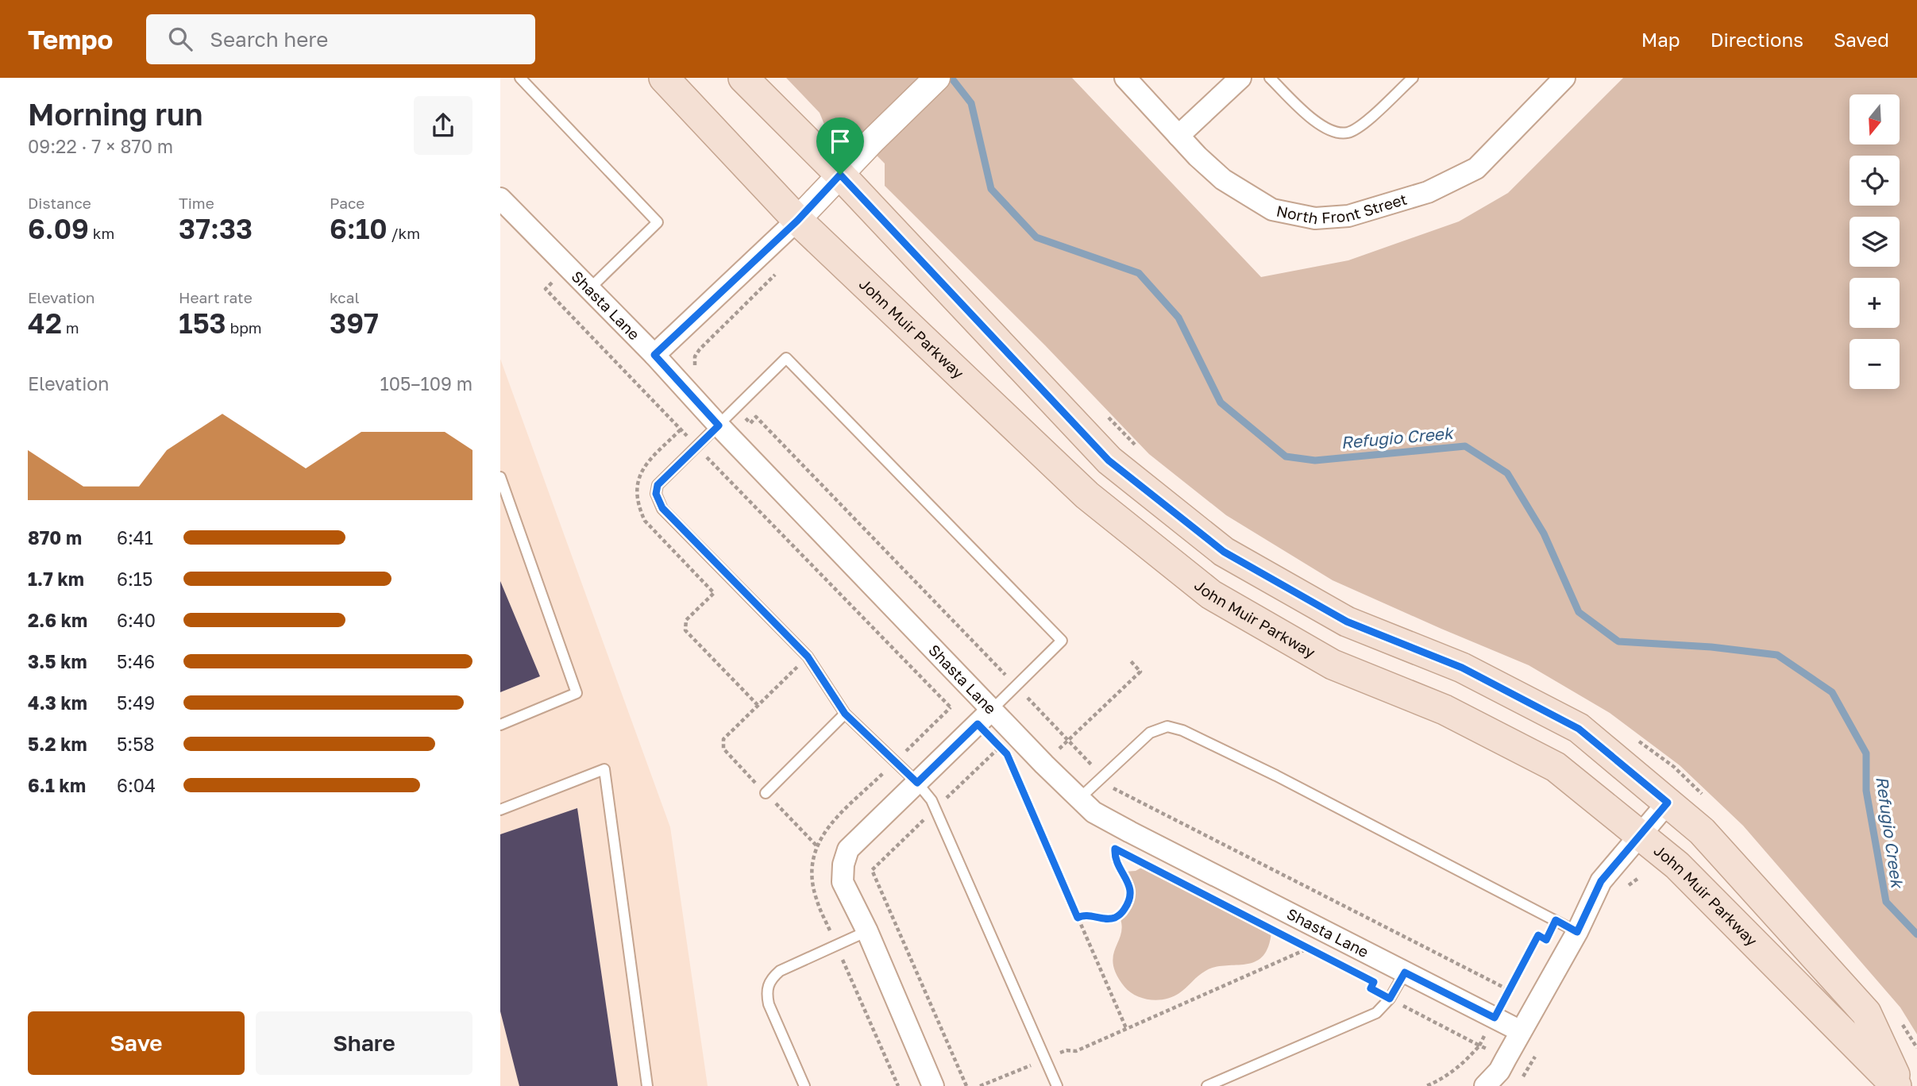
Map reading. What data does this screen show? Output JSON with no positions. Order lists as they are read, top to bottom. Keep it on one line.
{"streets":{"main road":["John Muir Parkway"],"street":["North Front Street","Shasta Lane"]},"water":["Refugio Creek"],"north":"bottom","page":{"header":"Tempo","search":"Search here","nav":["Map","Directions","Saved"],"heading":["Morning run","09:22 · 7 × 870 m"],"map_buttons":["+","−"],"stats":[["Distance","6.09 km"],["Time","37:33"],["Pace","6:10 /km"],["Elevation","42 m"],["Heart rate","153 bpm"],["kcal","397"]],"chart":["Elevation","105–109 m"],"list":[{"name":"870 m","note":"6:41"},{"name":"1.7 km","note":"6:15"},{"name":"2.6 km","note":"6:40"},{"name":"3.5 km","note":"5:46"},{"name":"4.3 km","note":"5:49"},{"name":"5.2 km","note":"5:58"},{"name":"6.1 km","note":"6:04"}],"buttons":["Save","Share"]}}
